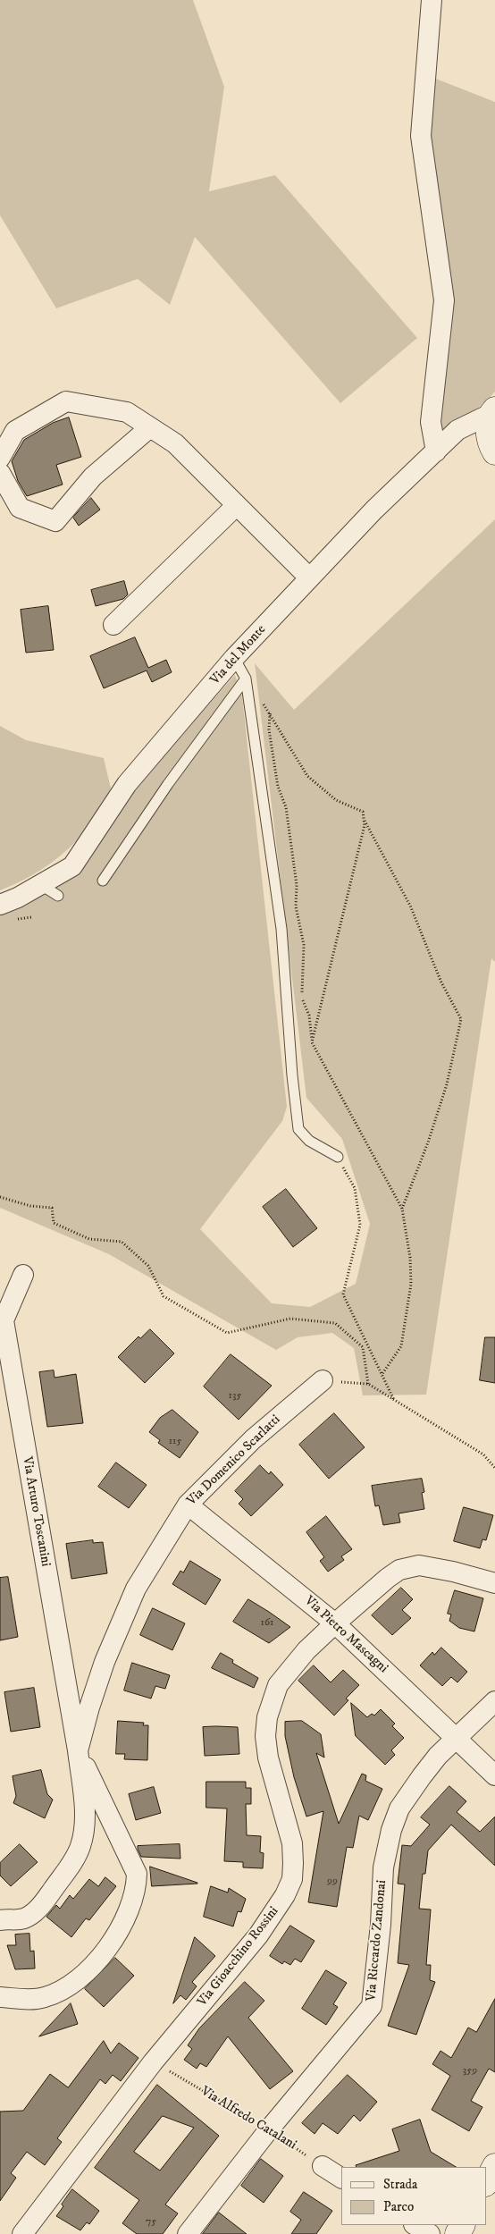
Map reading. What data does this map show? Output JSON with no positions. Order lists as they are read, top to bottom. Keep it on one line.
{"streets":{"street":["Via del Monte","Via Domenico Scarlatti","Via Arturo Toscanini","Via Pietro Mascagni","Via Riccardo Zandonai","Via Gioacchino Rossini"],"path":["Via Alfredo Catalani"]},"crossings":[["Via Domenico Scarlatti","Via Arturo Toscanini"],["Via Domenico Scarlatti","Via Pietro Mascagni"],["Via Pietro Mascagni","Via Riccardo Zandonai"],["Via Pietro Mascagni","Via Gioacchino Rossini"],["Via Riccardo Zandonai","Via Alfredo Catalani"],["Via Gioacchino Rossini","Via Alfredo Catalani"]],"house_numbers":["135","115","161","99","359","75"],"legend":["Strada","Parco"]}
